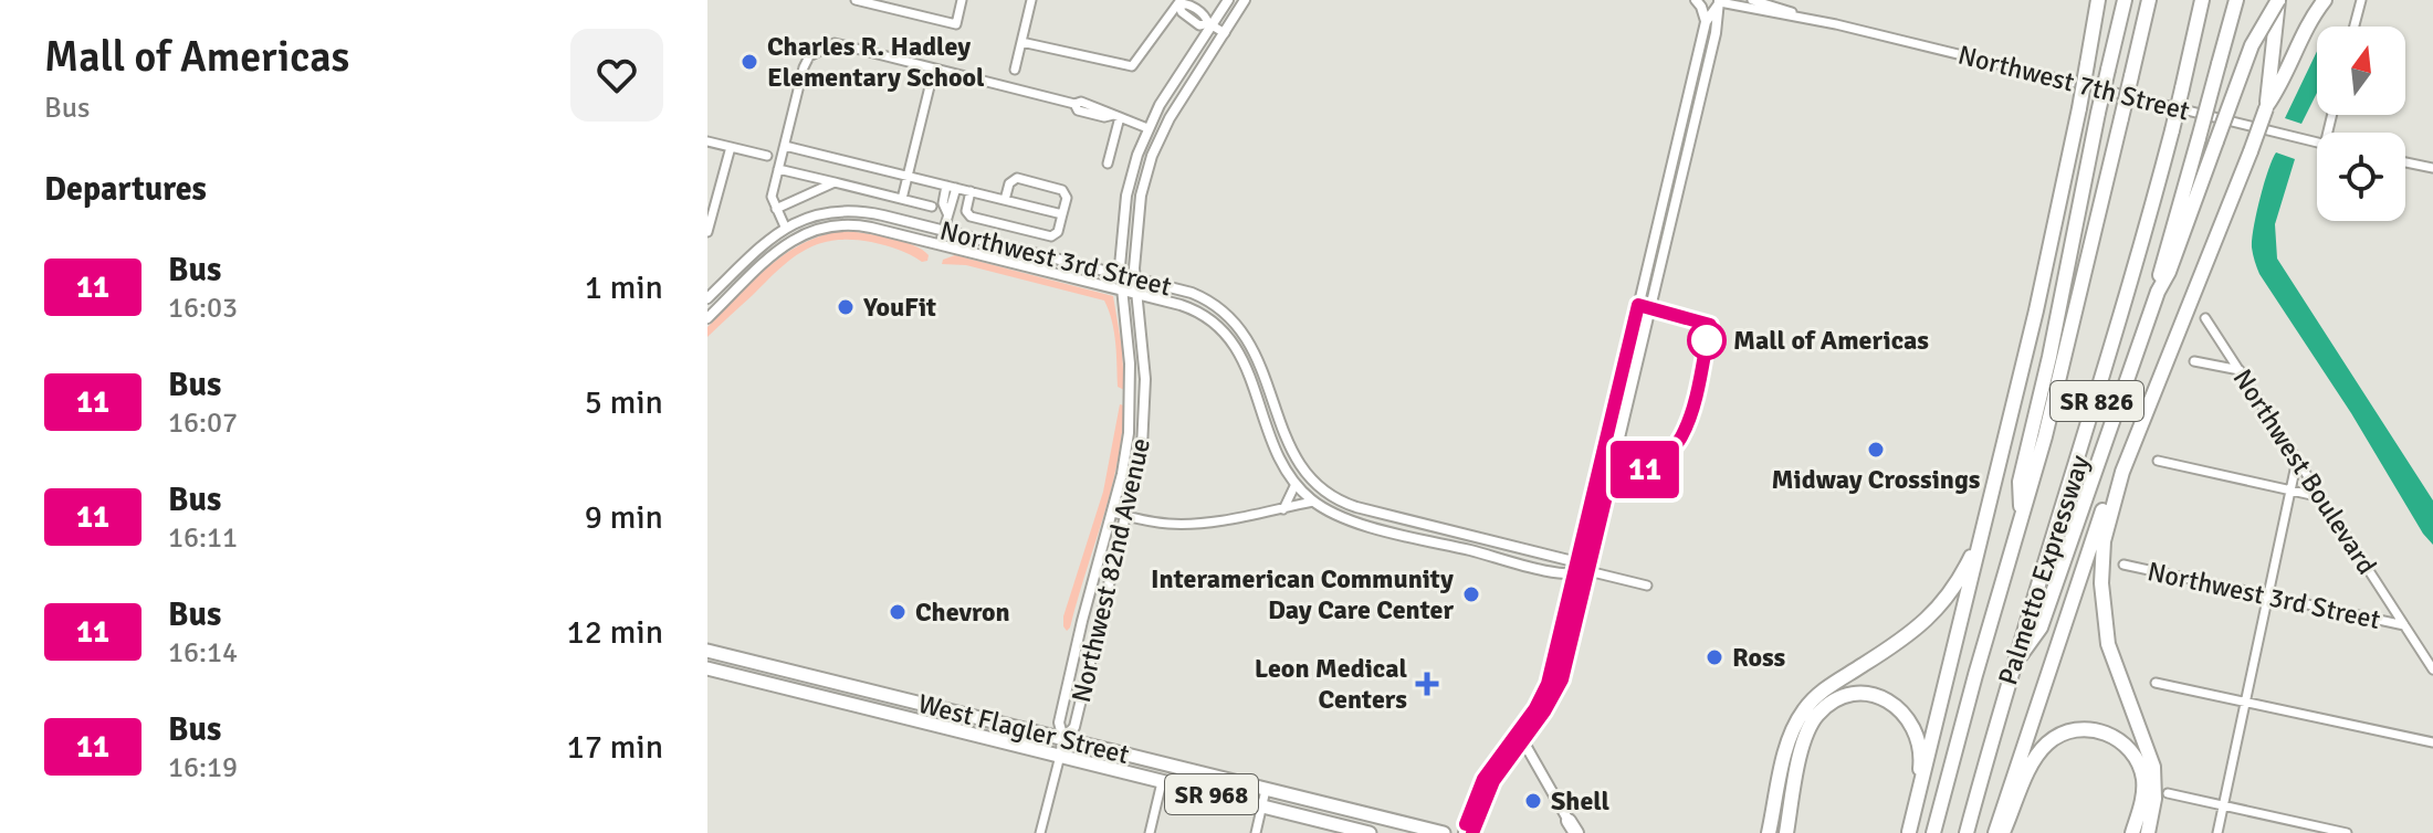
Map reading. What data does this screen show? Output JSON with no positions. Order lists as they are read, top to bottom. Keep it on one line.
{"streets":{"highway":["SR 826","Palmetto Expressway"],"main road":["West Flagler Street","SR 968"],"street":["Northwest 7th Street","Northwest 3rd Street","Northwest Boulevard","Northwest 82nd Avenue"]},"crossings":[["Northwest 3rd Street","Northwest Boulevard"],["Northwest 3rd Street","Northwest 82nd Avenue"],["Northwest 82nd Avenue","West Flagler Street"]],"places":{"other":["Charles R. Hadley Elementary School","YouFit","Mall of Americas","Midway Crossings","Interamerican Community Day Care Center","Chevron","Ross","Shell"],"health":["Leon Medical Centers"]},"lines":["bus line 11"],"north":"top","page":{"heading":[["Mall of Americas","Bus"],"Departures"],"on_map":"11","list":[{"mark":"11","name":"Bus","note":"16:03","value":"1 min"},{"mark":"11","name":"Bus","note":"16:07","value":"5 min"},{"mark":"11","name":"Bus","note":"16:11","value":"9 min"},{"mark":"11","name":"Bus","note":"16:14","value":"12 min"},{"mark":"11","name":"Bus","note":"16:19","value":"17 min"}]}}
